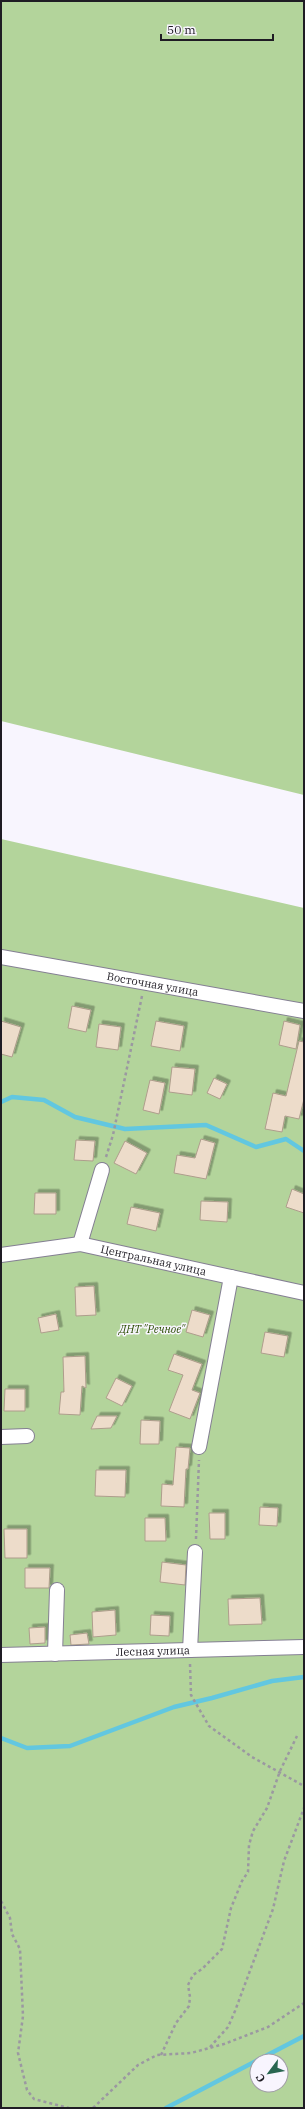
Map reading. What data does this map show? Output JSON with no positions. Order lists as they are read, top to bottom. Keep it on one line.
{"streets":{"street":["Восточная улица","Центральная улица","Лесная улица"]},"parks":["ДНТ \"Речное\""],"scale_bar":"50 m","north":"bottom left"}
